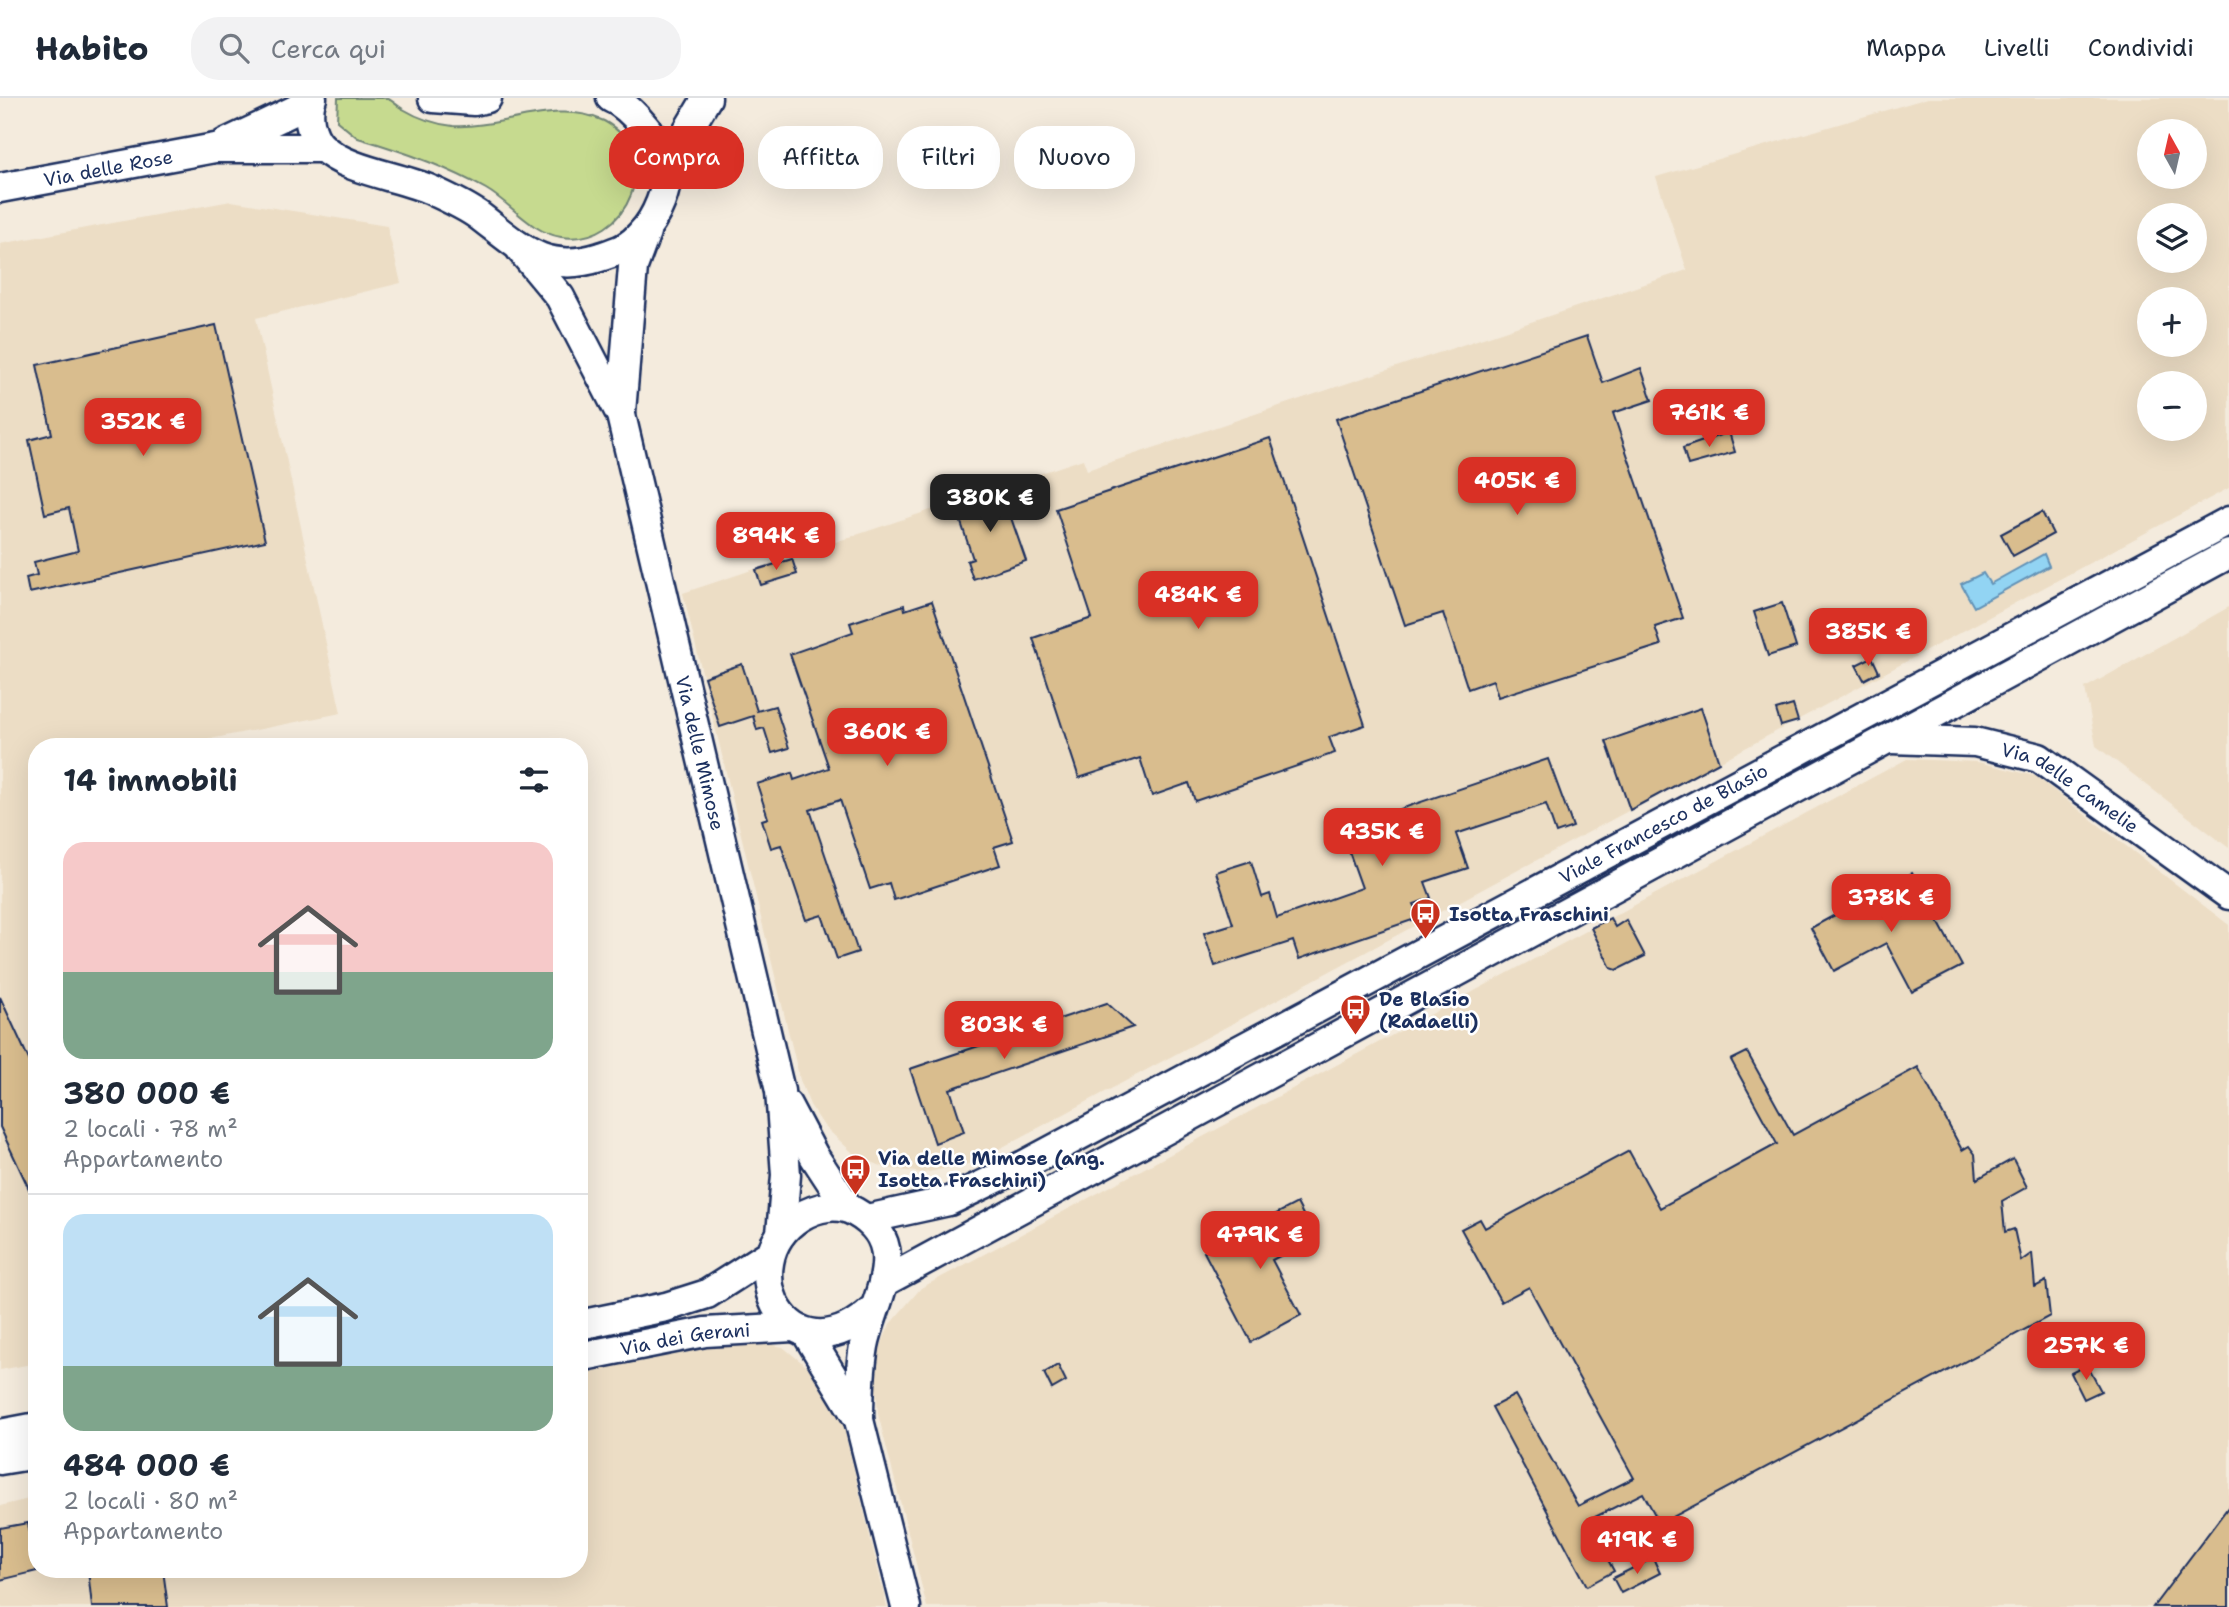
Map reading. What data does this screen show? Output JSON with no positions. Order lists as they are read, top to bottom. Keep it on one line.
{"streets":{"street":["Via delle Rose","Via delle Mimose","Via delle Camelie","Viale Francesco de Blasio","Via dei Gerani"]},"crossings":[["Via delle Mimose","Viale Francesco de Blasio"],["Via delle Mimose","Via dei Gerani"],["Via delle Camelie","Viale Francesco de Blasio"],["Viale Francesco de Blasio","Via dei Gerani"]],"places":{"bus stop":["Isotta Fraschini","De Blasio (Radaelli)","Via delle Mimose (ang. Isotta Fraschini)"]},"north":"top","page":{"header":"Habito","search":"Cerca qui","nav":["Mappa","Livelli","Condividi"],"map_buttons":["+","−"],"chip":["Compra","Affitta","Filtri","Nuovo"],"price":["761K €","352K €","405K €","380K €","894K €","484K €","385K €","360K €","435K €","378K €","803K €","479K €","257K €","419K €"],"heading":"14 immobili","list":[{"name":"380 000 €","note":"2 locali · 78 m² · Appartamento"},{"name":"484 000 €","note":"2 locali · 80 m² · Appartamento"}]}}
